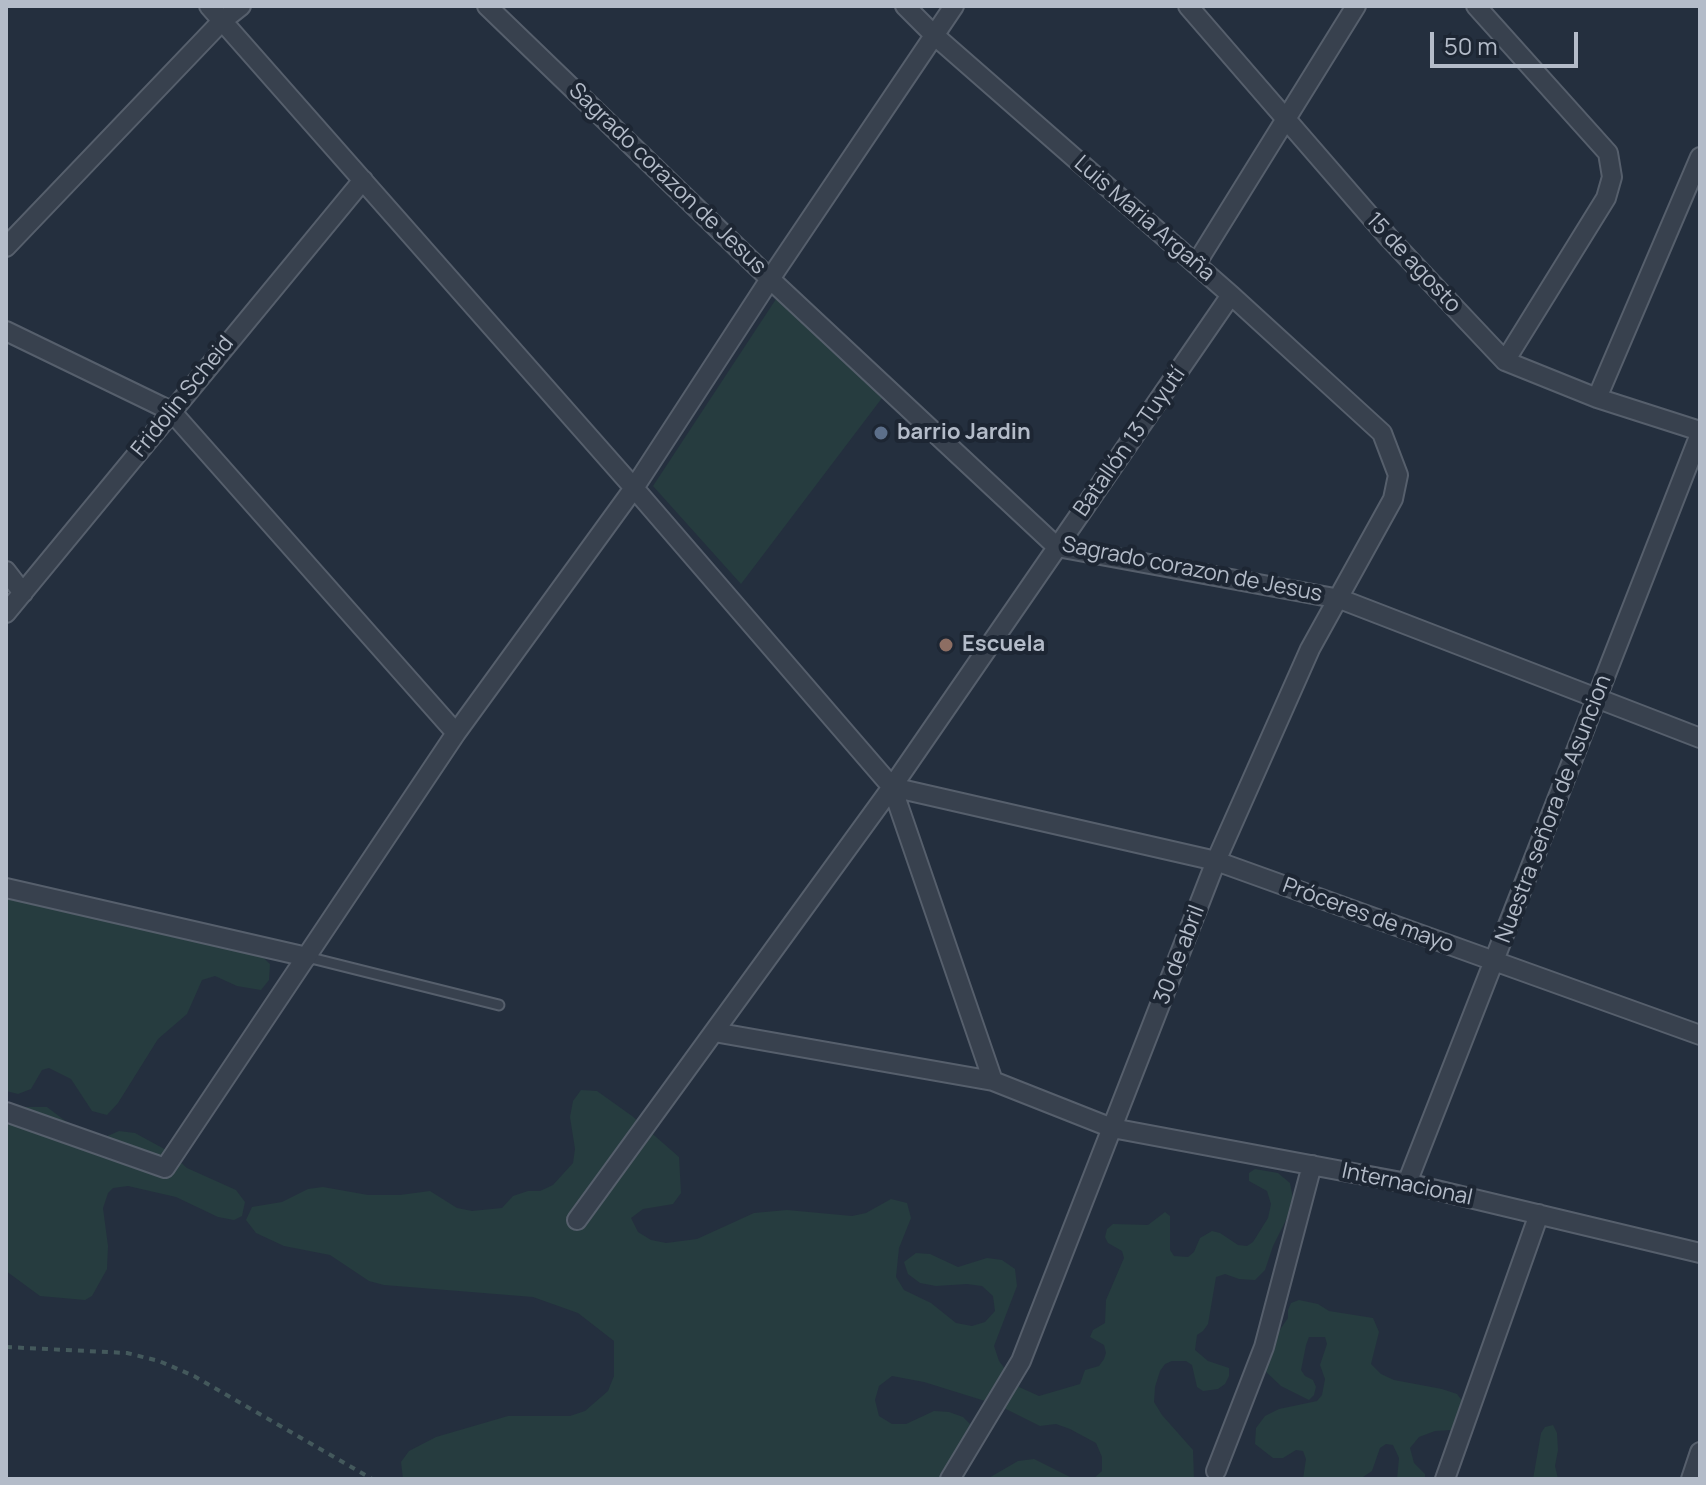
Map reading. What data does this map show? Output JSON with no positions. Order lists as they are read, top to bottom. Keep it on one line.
{"streets":{"street":["Sagrado corazon de Jesus","Luis Maria Argaña","15 de agosto","Fridolin Scheid","Batallón 13 Tuyutí","Nuestra señora de Asuncion","Próceres de mayo","30 de abril","Internacional"]},"crossings":[["Sagrado corazon de Jesus","Batallón 13 Tuyutí"],["Sagrado corazon de Jesus","Nuestra señora de Asuncion"],["Sagrado corazon de Jesus","30 de abril"],["Luis Maria Argaña","Batallón 13 Tuyutí"],["Luis Maria Argaña","30 de abril"],["15 de agosto","Nuestra señora de Asuncion"],["Batallón 13 Tuyutí","Próceres de mayo"],["Batallón 13 Tuyutí","Internacional"],["Nuestra señora de Asuncion","Próceres de mayo"],["Nuestra señora de Asuncion","Internacional"],["Próceres de mayo","30 de abril"],["30 de abril","Internacional"]],"places":["barrio Jardin","Escuela"],"scale_bar":"50 m"}
